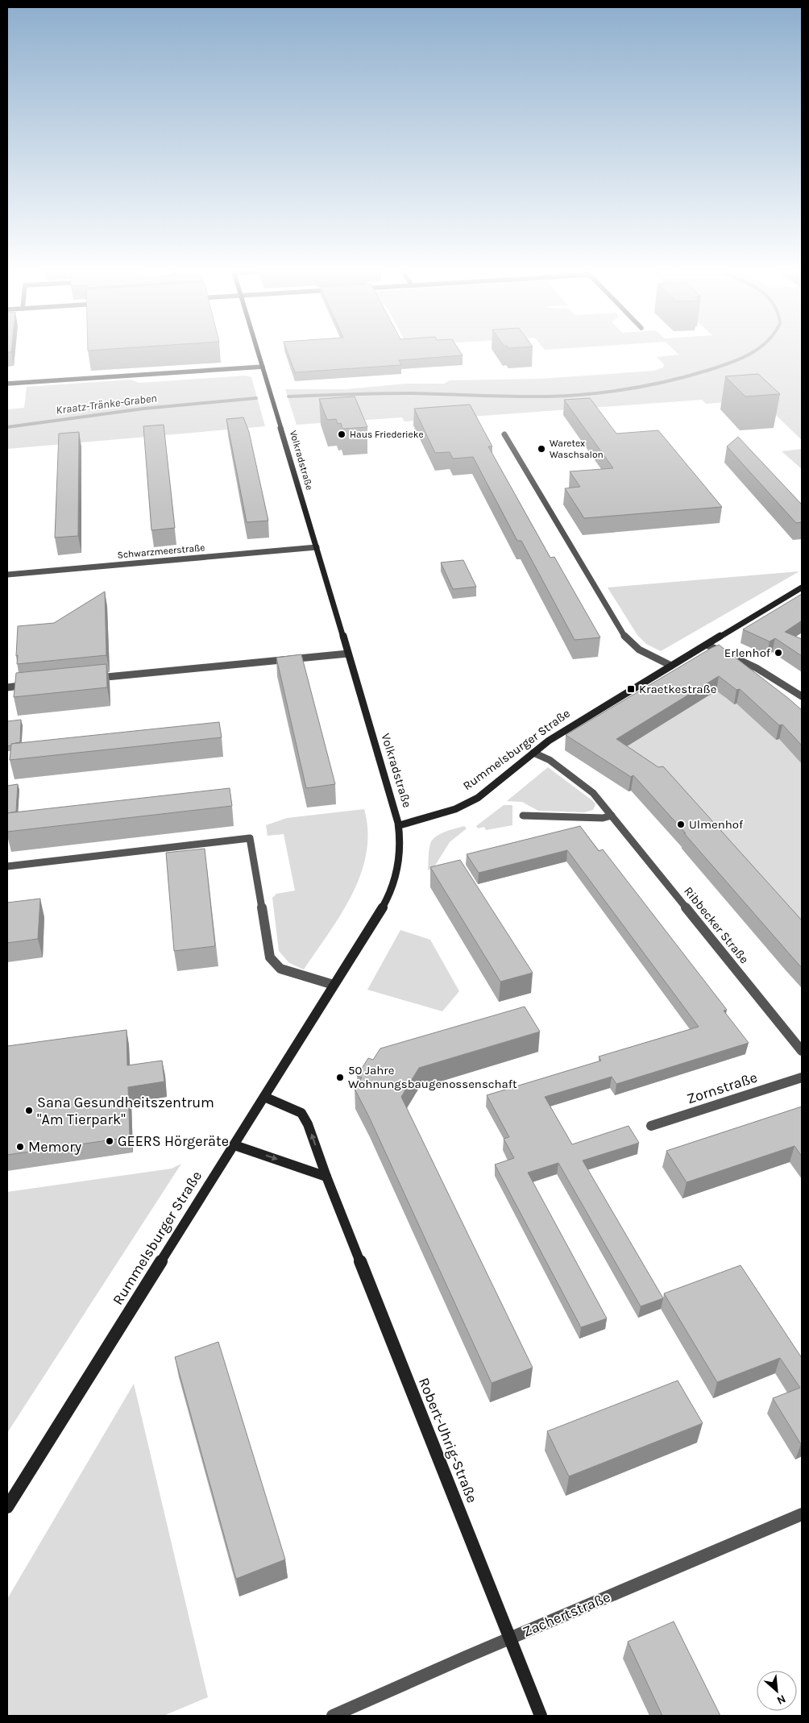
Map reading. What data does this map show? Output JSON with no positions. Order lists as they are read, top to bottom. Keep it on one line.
{"streets":{"street":["Volkradstraße","Schwarzmeerstraße","Rummelsburger Straße","Ribbecker Straße","Zornstraße","Robert-Uhrig-Straße","Zachertstraße"]},"crossings":[["Volkradstraße","Schwarzmeerstraße"],["Volkradstraße","Rummelsburger Straße"],["Rummelsburger Straße","Ribbecker Straße"],["Rummelsburger Straße","Robert-Uhrig-Straße"],["Robert-Uhrig-Straße","Zachertstraße"]],"water":["Kraatz-Tränke-Graben"],"places":{"other":["Haus Friederieke","Waretex Waschsalon","Erlenhof","Ulmenhof","50 Jahre Wohnungsbaugenossenschaft","Sana Gesundheitszentrum \"Am Tierpark\"","GEERS Hörgeräte","Memory"],"transit":["Kraetkestraße"]},"north":"bottom right"}
